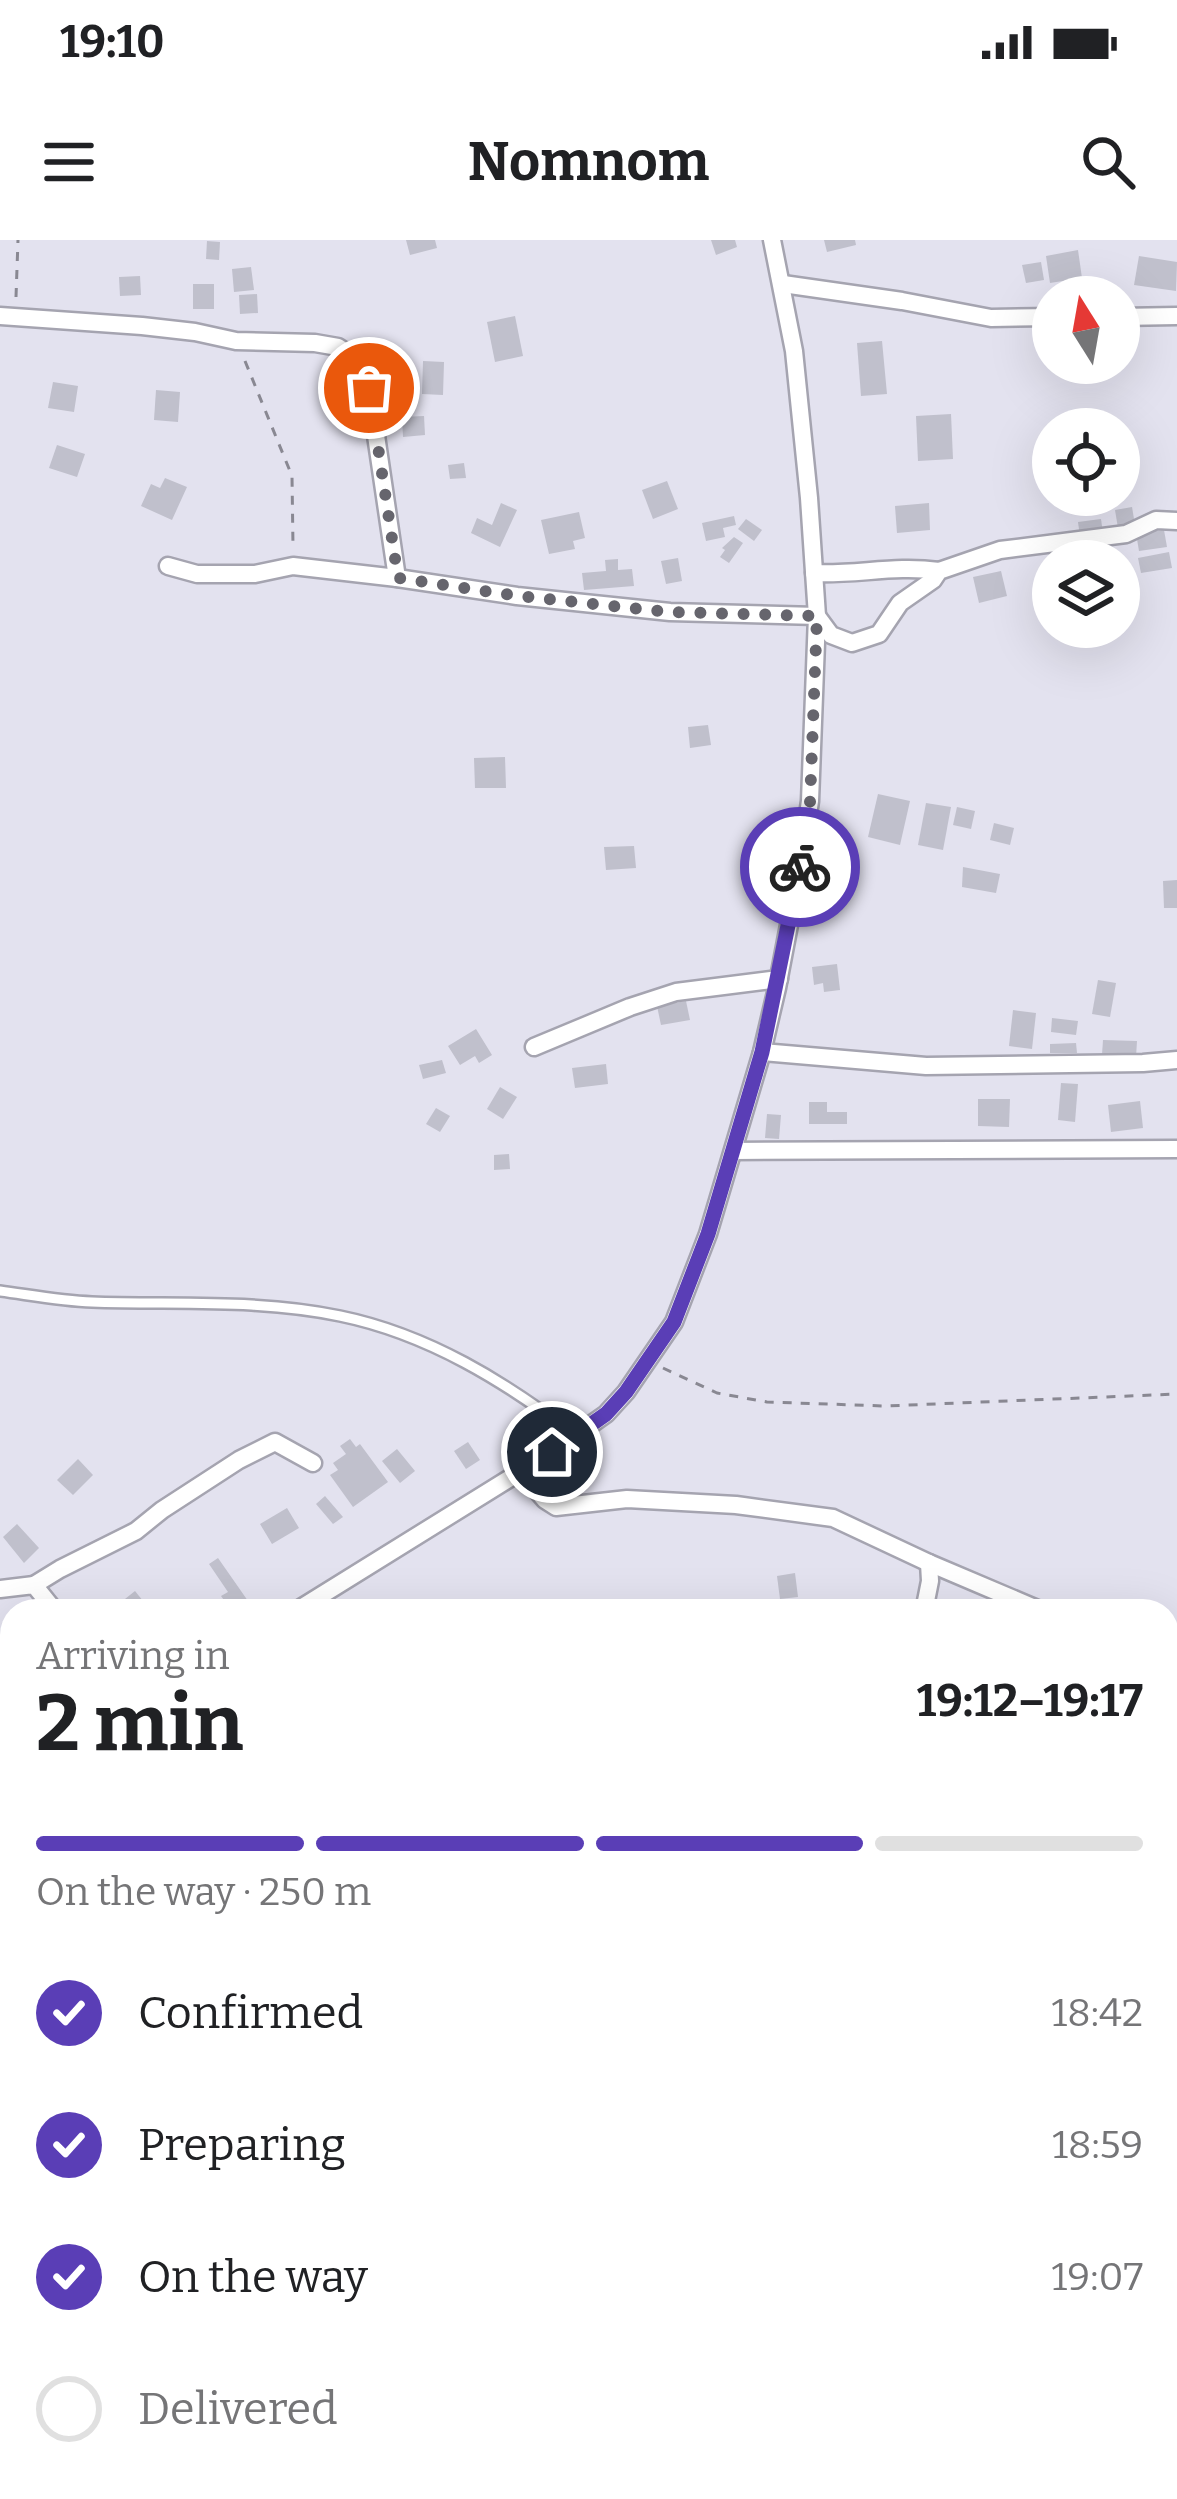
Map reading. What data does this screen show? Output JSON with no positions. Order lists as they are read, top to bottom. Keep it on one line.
{"north":"top","page":{"status":"19:10","header":"Nomnom","heading":["2 min","Arriving in","19:12–19:17"],"bar":"On the way · 250 m","list":[["Confirmed","18:42"],["Preparing","18:59"],["On the way","19:07"],"Delivered"]}}
